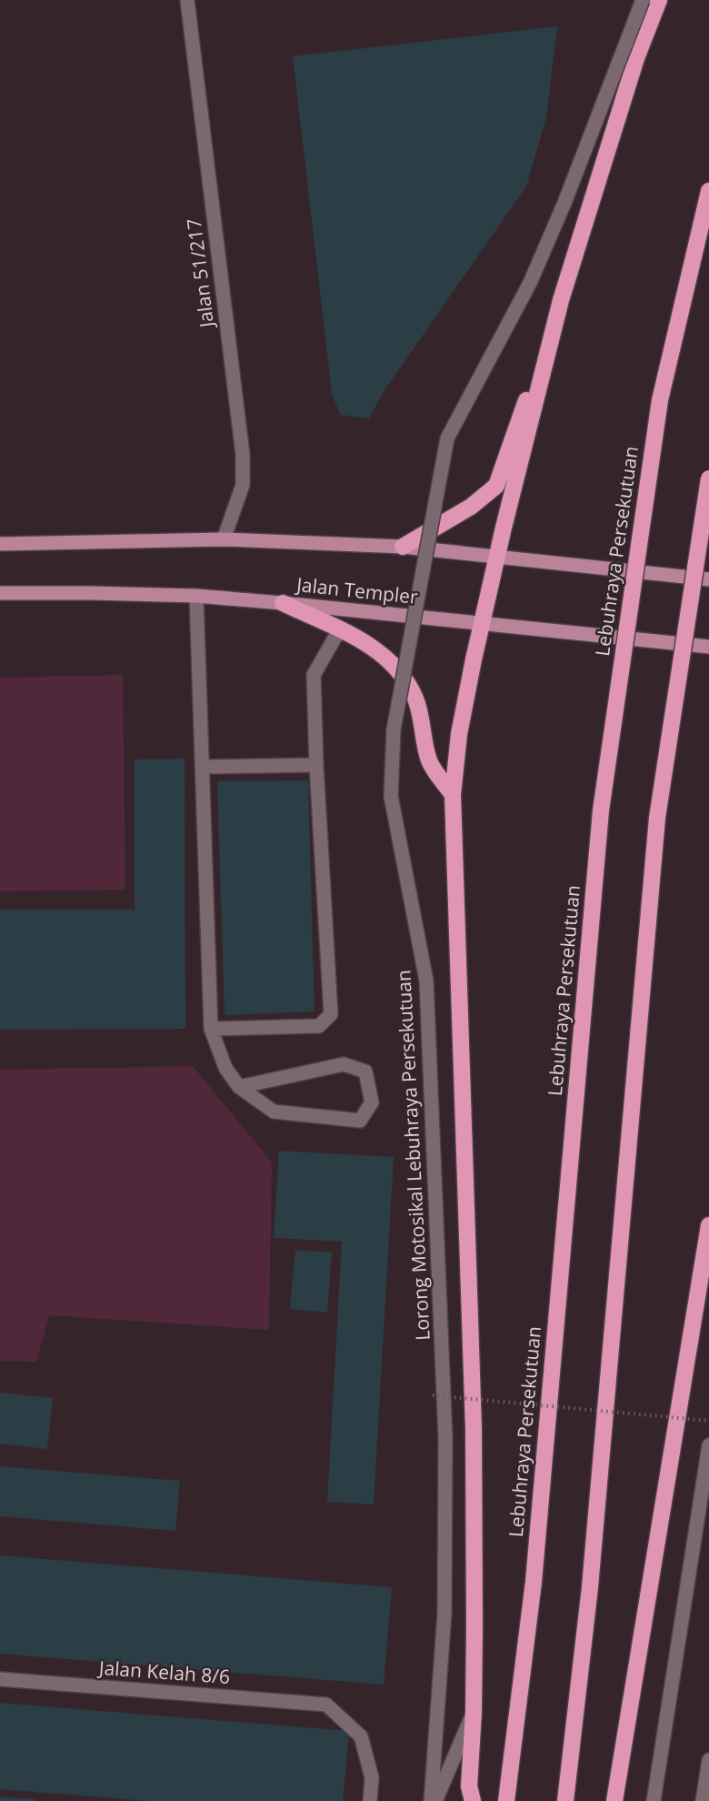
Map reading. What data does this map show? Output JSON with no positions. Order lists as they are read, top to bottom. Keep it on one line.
{"streets":{"highway":["Lebuhraya Persekutuan"],"main road":["Jalan Templer"],"street":["Jalan 51/217","Lorong Motosikal Lebuhraya Persekutuan","Jalan Kelah 8/6"]}}
